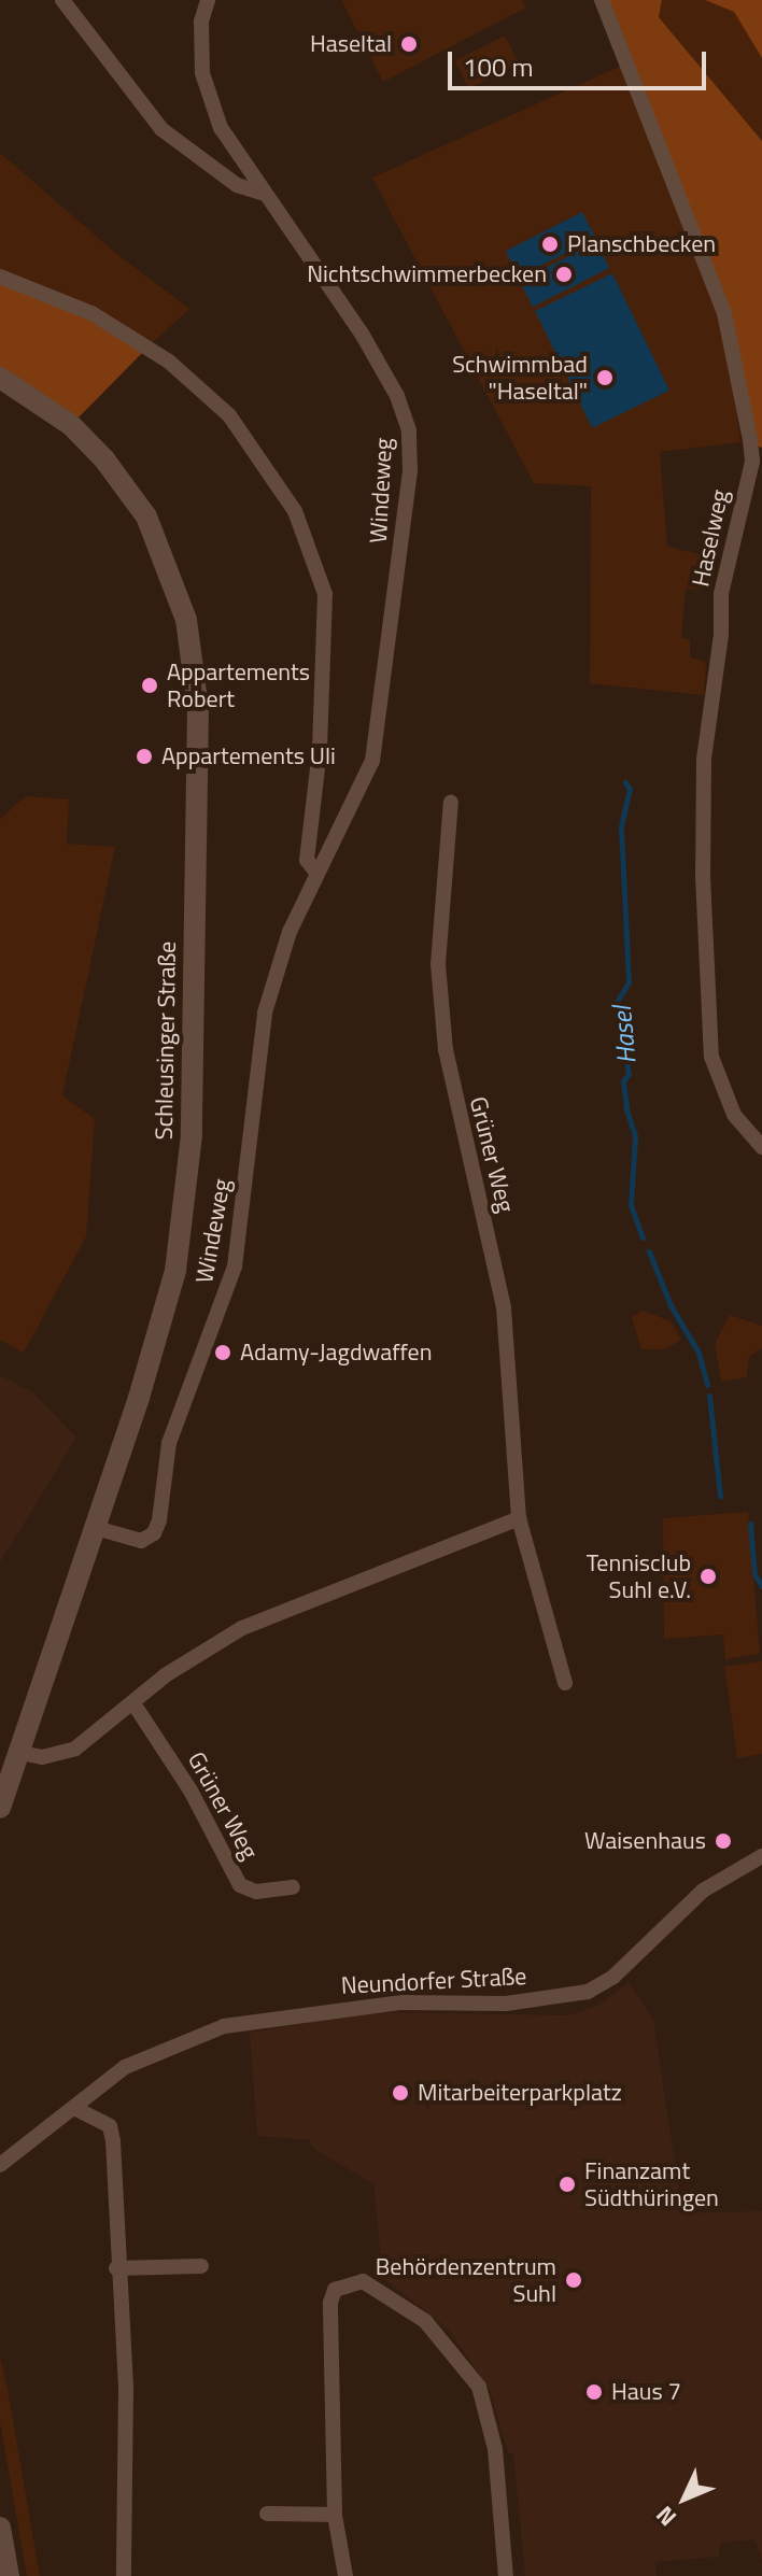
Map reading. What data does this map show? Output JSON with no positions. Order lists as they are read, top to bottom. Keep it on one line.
{"streets":{"main road":["Schleusinger Straße"],"street":["Windeweg","Haselweg","Grüner Weg","Neundorfer Straße"]},"crossings":[["Windeweg","Schleusinger Straße"]],"water":["Hasel"],"places":["Haseltal","Planschbecken","Nichtschwimmerbecken","Schwimmbad \"Haseltal\"","Appartements Robert","Appartements Uli","Adamy-Jagdwaffen","Tennisclub Suhl e.V.","Waisenhaus","Mitarbeiterparkplatz","Finanzamt Südthüringen","Behördenzentrum Suhl","Haus 7"],"scale_bar":"100 m","north":"bottom left"}
